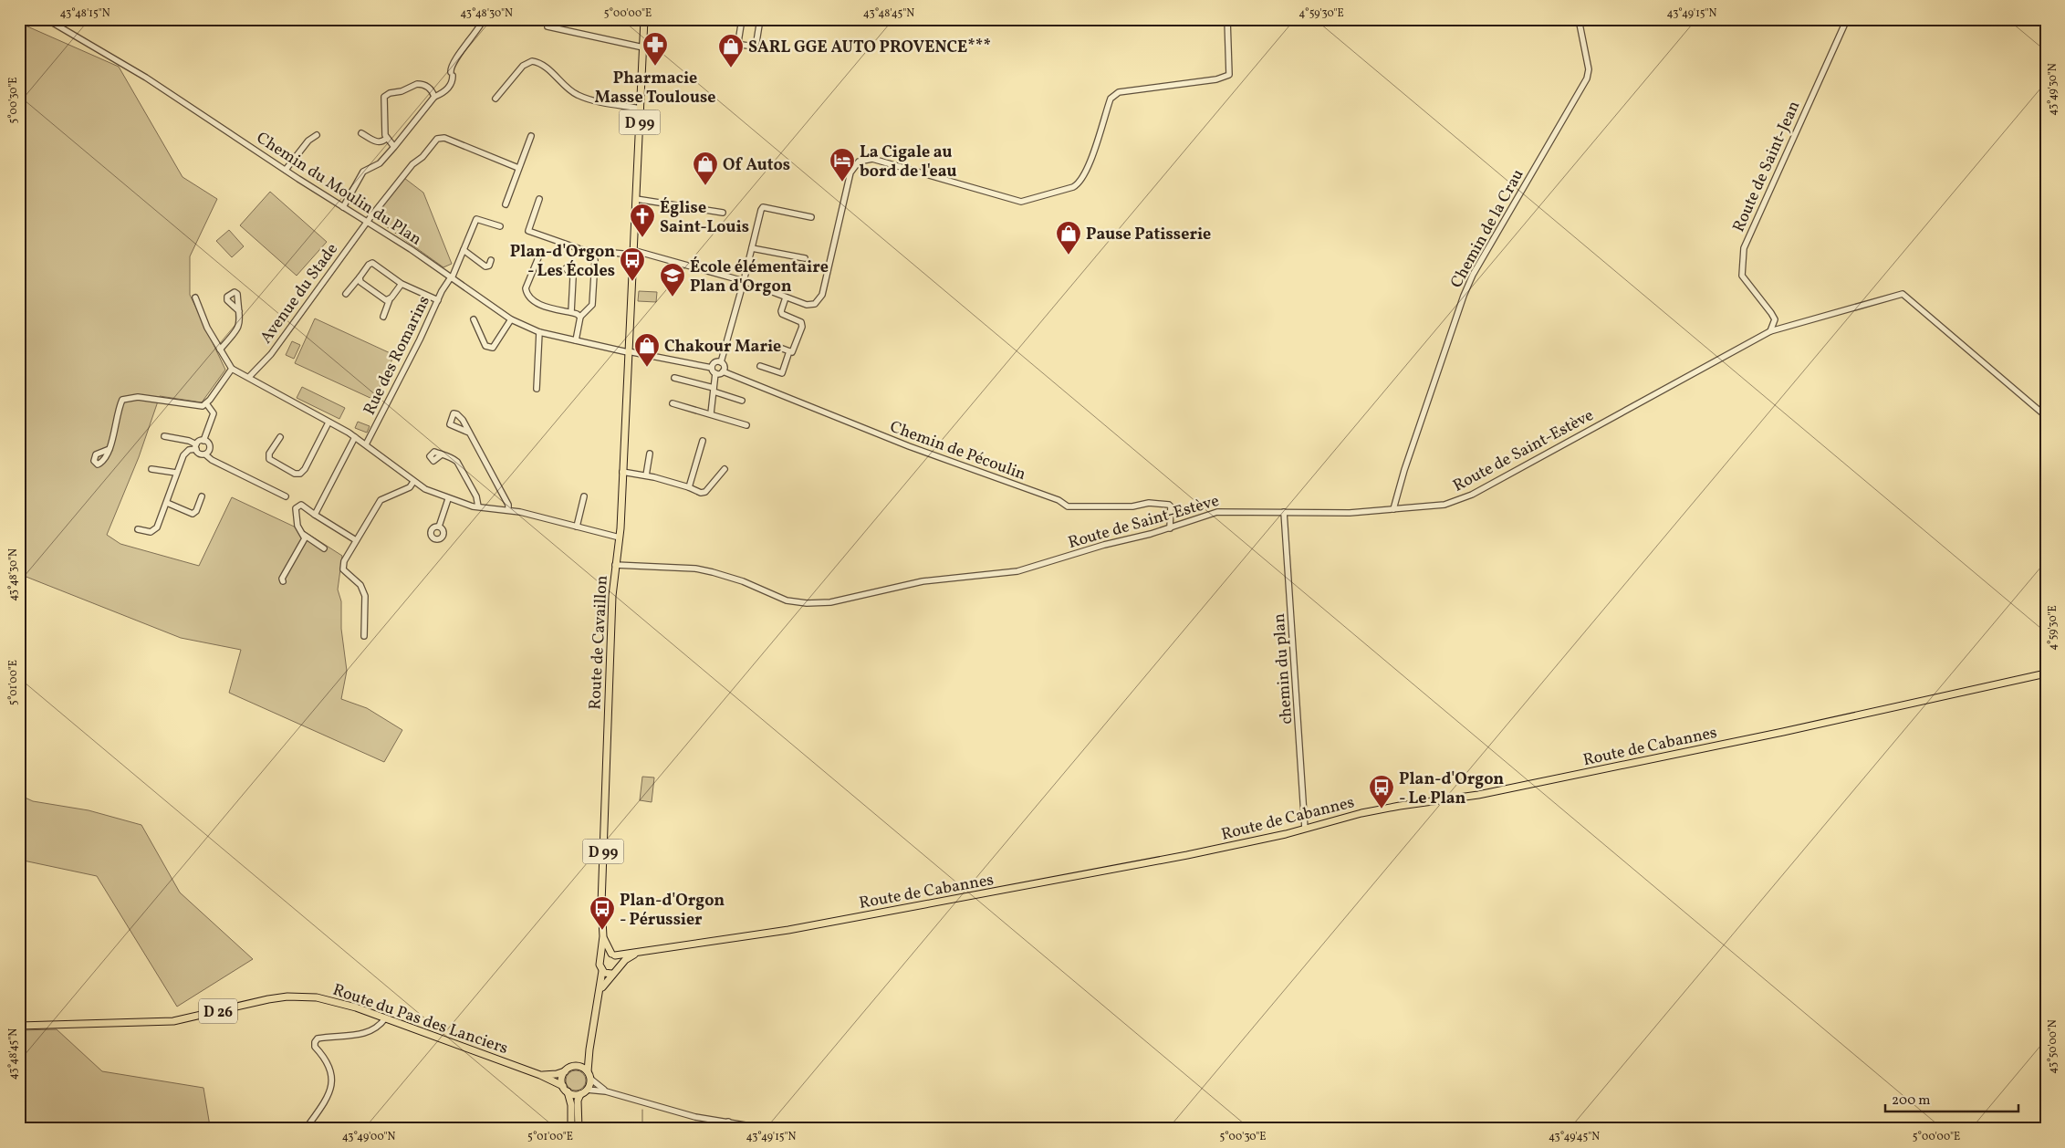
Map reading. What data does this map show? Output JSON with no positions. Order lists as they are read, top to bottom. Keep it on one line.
{"streets":{"main road":["D 99","Route de Cavaillon","Route de Cabannes","D 26","Route du Pas des Lanciers"],"street":["Route de Saint-Jean","Chemin du Moulin du Plan","Chemin de la Crau","Avenue du Stade","Rue des Romarins","Chemin de Pécoulin","Route de Saint-Estève","chemin du plan"]},"crossings":[["Route de Saint-Jean","Route de Saint-Estève"],["Chemin du Moulin du Plan","Avenue du Stade"],["Chemin du Moulin du Plan","Rue des Romarins"],["Chemin du Moulin du Plan","Route de Cavaillon"],["Chemin de la Crau","Route de Saint-Estève"],["Chemin de Pécoulin","Route de Saint-Estève"],["Route de Saint-Estève","Route de Cavaillon"],["Route de Saint-Estève","chemin du plan"],["Route de Cavaillon","Route de Cabannes"],["chemin du plan","Route de Cabannes"]],"places":{"pharmacy":["Pharmacie Masse Toulouse"],"shop":["SARL GGE AUTO PROVENCE***","Of Autos","Pause Patisserie","Chakour Marie"],"hotel":["La Cigale au bord de l'eau"],"church":["Église Saint-Louis"],"bus stop":["Plan-d'Orgon - Les Écoles","Plan-d'Orgon - Le Plan","Plan-d'Orgon - Pérussier"],"school or university":["École élémentaire Plan d'Orgon"]},"scale_bar":"200 m","coordinates":["43°48'15\"N","43°48'30\"N","5°00'00\"E","43°48'45\"N","4°59'30\"E","43°49'15\"N","43°49'30\"N","5°00'30\"E","5°01'00\"E","43°50'00\"N","43°49'00\"N","43°49'45\"N"]}
